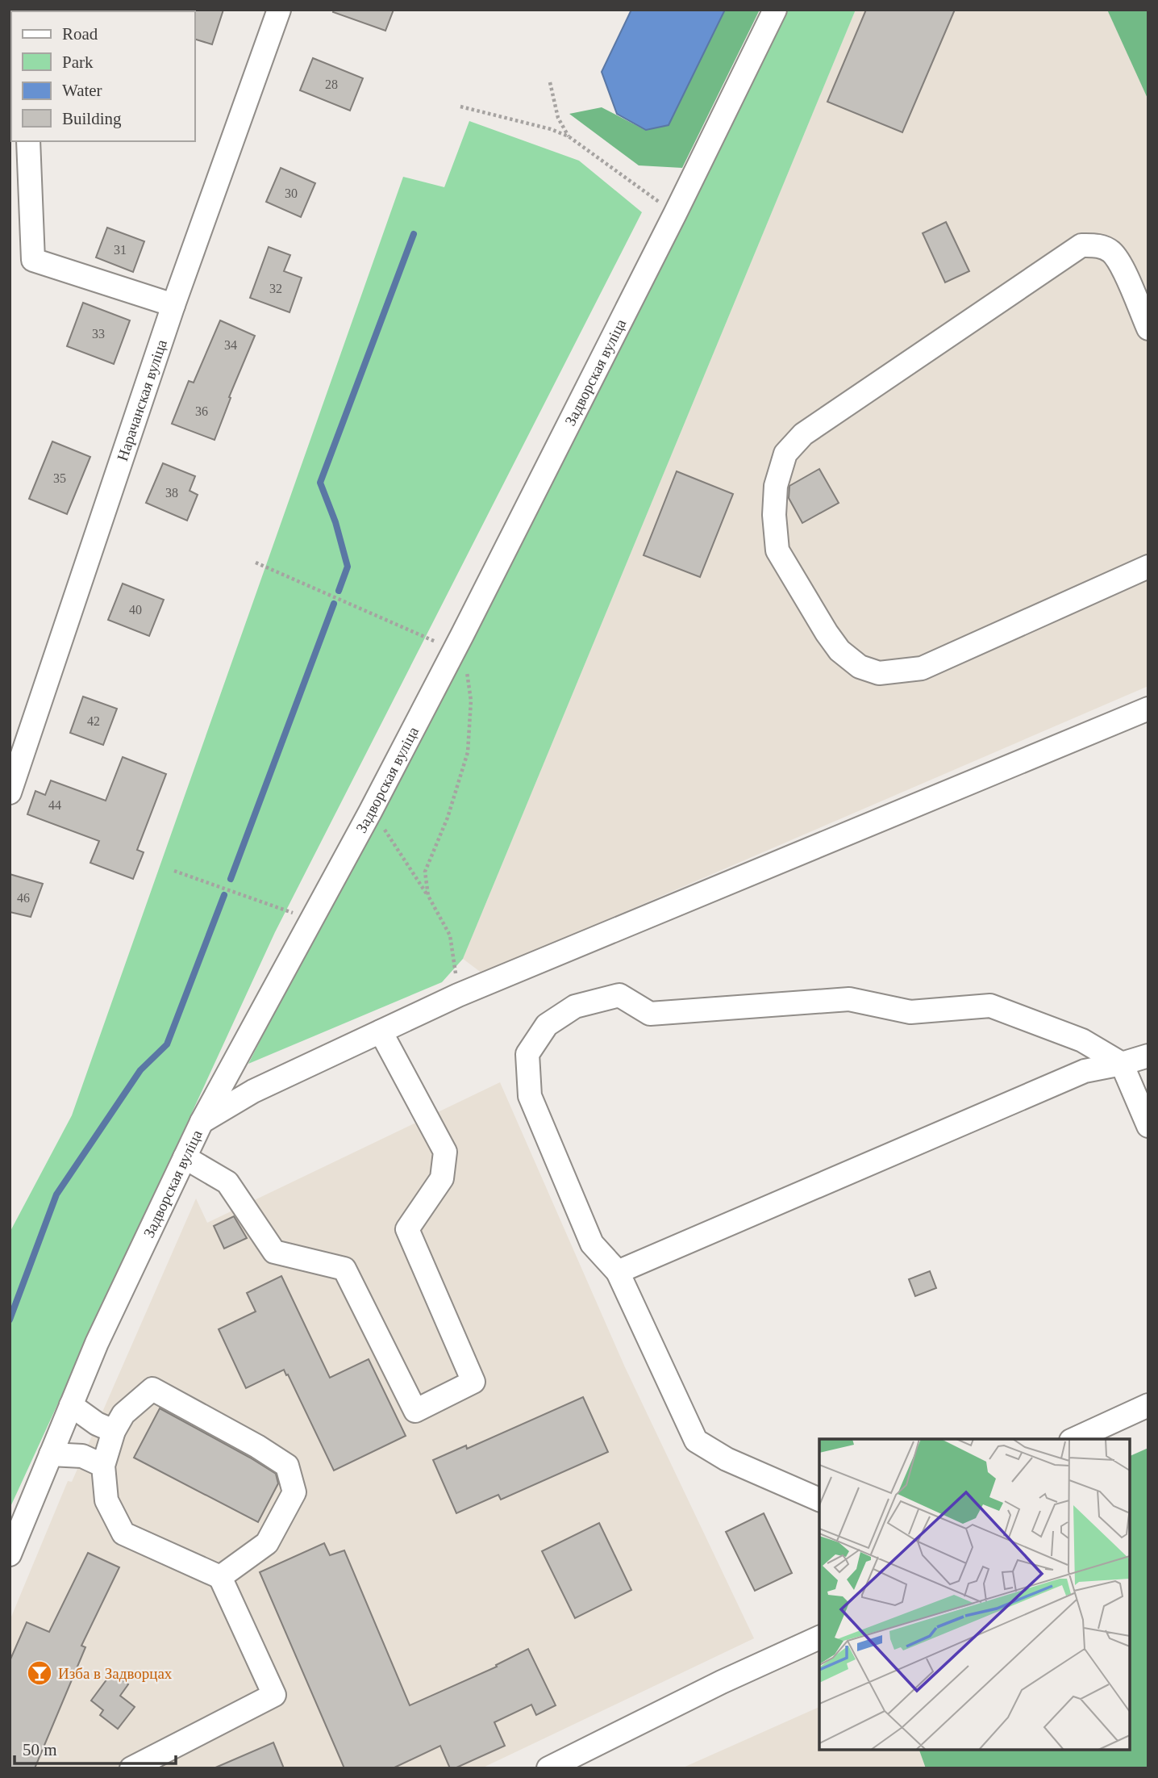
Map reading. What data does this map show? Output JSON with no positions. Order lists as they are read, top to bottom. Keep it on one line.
{"streets":{"street":["Задворская вуліца","Нарачанская вуліца"]},"places":{"bar":["Изба в Задворцах"]},"house_numbers":["28","30","31","32","33","34","36","35","38","40","42","44","46"],"legend":["Road","Park","Water","Building"],"scale_bar":"50 m"}
